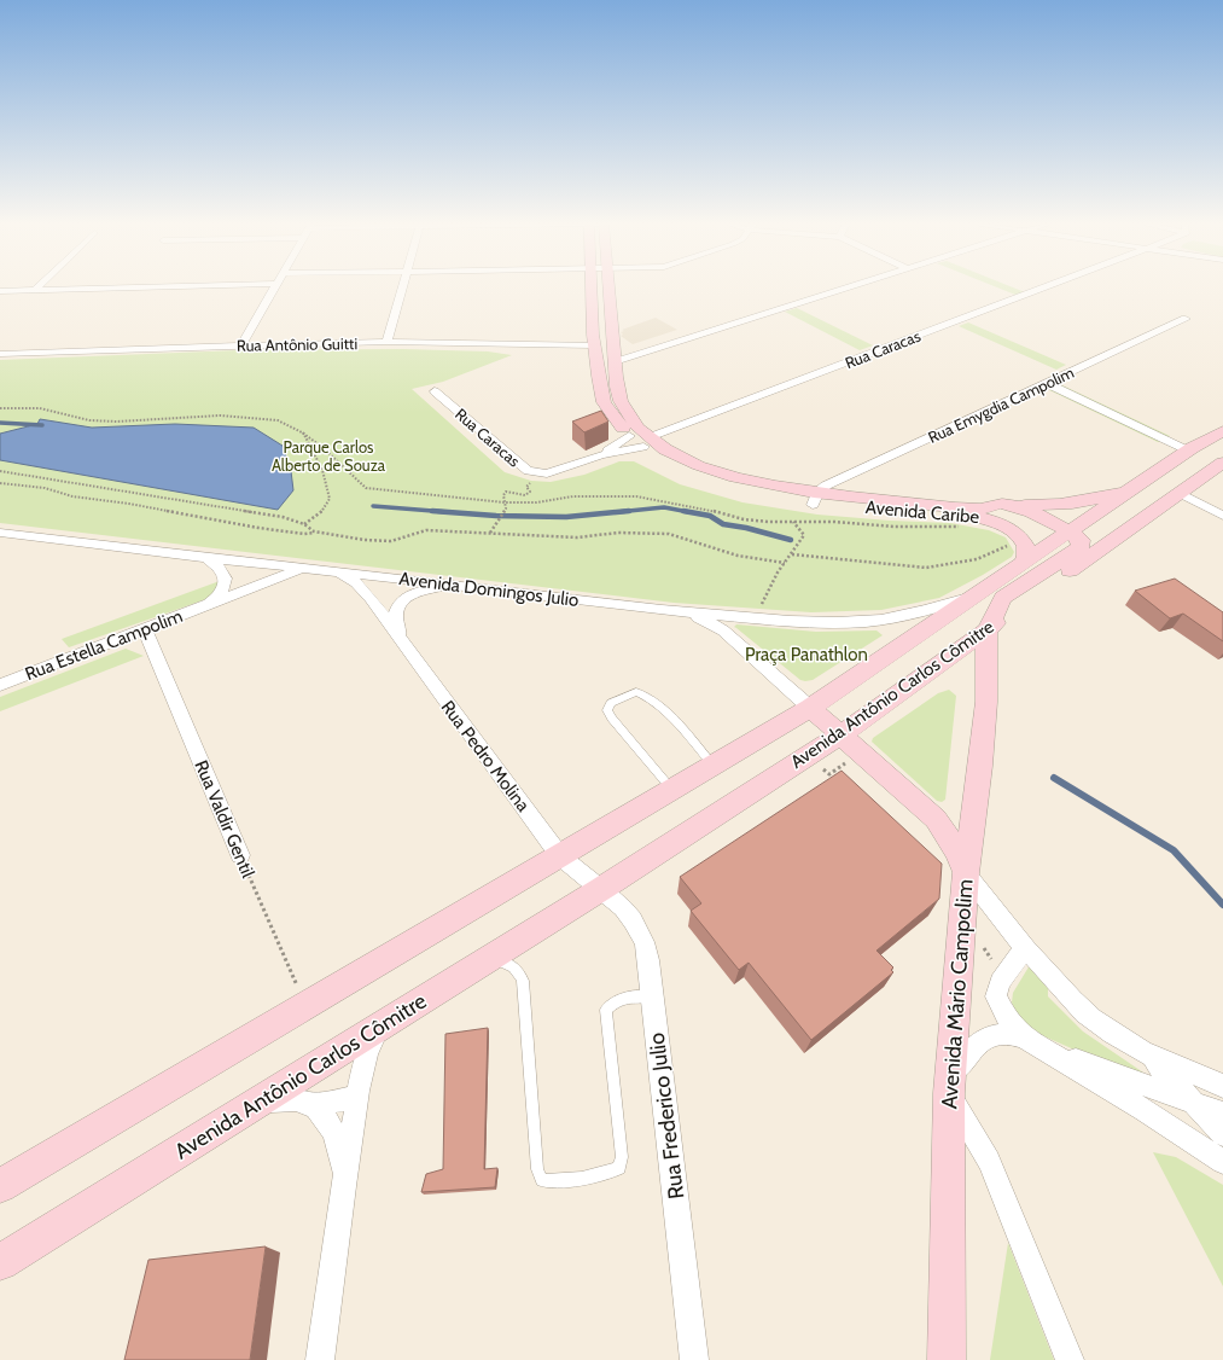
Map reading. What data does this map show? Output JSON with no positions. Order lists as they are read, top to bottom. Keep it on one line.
{"streets":{"street":["Rua Antônio Guitti","Rua Caracas","Rua Emygdia Campolim","Avenida Caribe","Avenida Domingos Julio","Rua Estella Campolim","Avenida Antônio Carlos Cômitre","Rua Pedro Molina","Rua Valdir Gentil","Avenida Mário Campolim","Rua Frederico Julio"]},"crossings":[["Rua Antônio Guitti","Avenida Caribe"],["Rua Caracas","Avenida Caribe"],["Rua Emygdia Campolim","Avenida Caribe"],["Avenida Caribe","Avenida Antônio Carlos Cômitre"],["Avenida Domingos Julio","Rua Estella Campolim"],["Avenida Domingos Julio","Avenida Antônio Carlos Cômitre"],["Avenida Domingos Julio","Rua Pedro Molina"],["Rua Estella Campolim","Rua Valdir Gentil"],["Avenida Antônio Carlos Cômitre","Rua Pedro Molina"],["Avenida Antônio Carlos Cômitre","Rua Valdir Gentil"],["Avenida Antônio Carlos Cômitre","Avenida Mário Campolim"],["Avenida Antônio Carlos Cômitre","Rua Frederico Julio"]],"parks":["Parque Carlos Alberto de Souza","Praça Panathlon"]}
